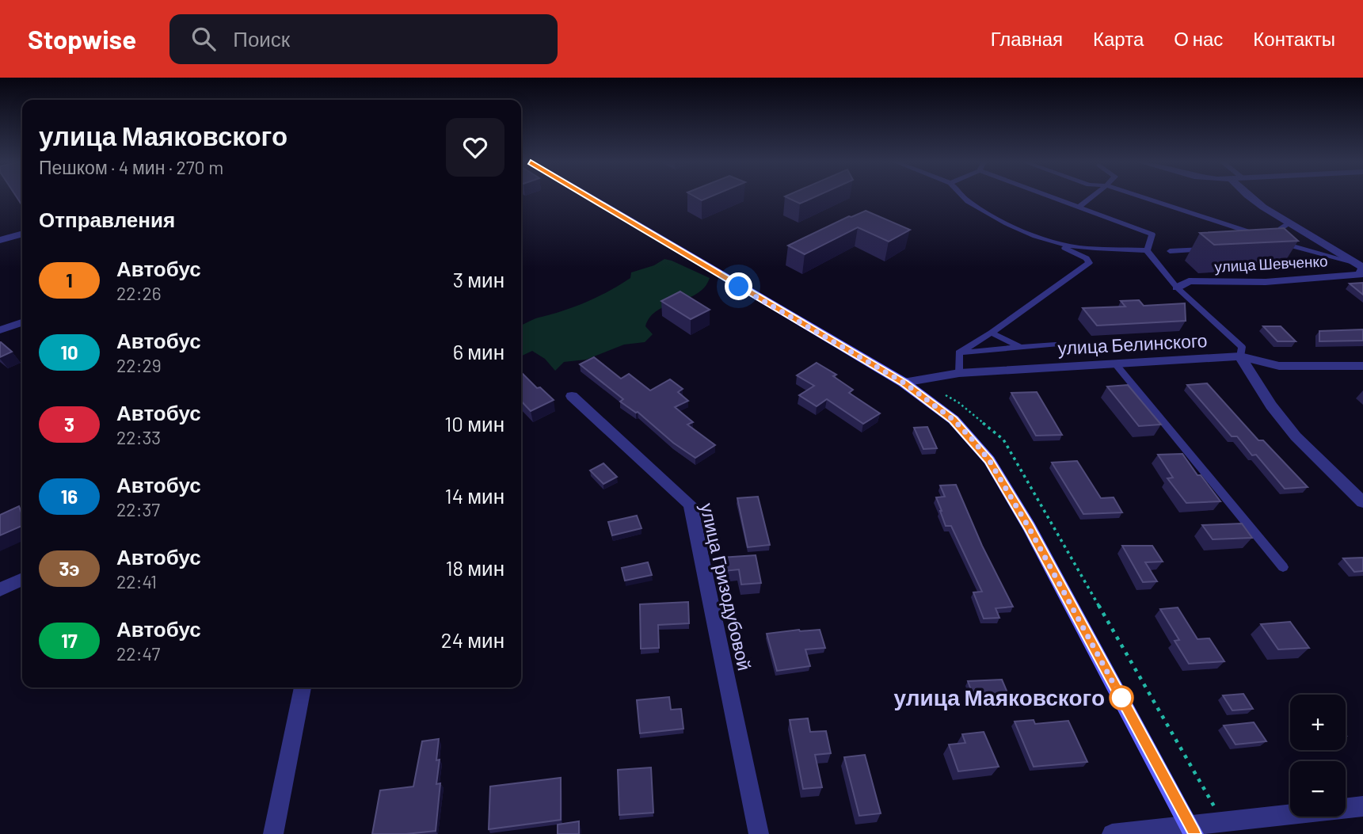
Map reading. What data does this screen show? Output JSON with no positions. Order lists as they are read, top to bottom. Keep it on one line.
{"streets":{"street":["улица Шевченко","улица Белинского","улица Гризодубовой"]},"places":["улица Маяковского"],"lines":["bus line 1"],"page":{"header":"Stopwise","search":"Поиск","nav":["Главная","Карта","О нас","Контакты"],"heading":[["улица Маяковского","Пешком · 4 мин · 270 m"],"Отправления"],"list":[{"mark":"1","name":"Автобус","note":"22:26","value":"3 мин"},{"mark":"10","name":"Автобус","note":"22:29","value":"6 мин"},{"mark":"3","name":"Автобус","note":"22:33","value":"10 мин"},{"mark":"16","name":"Автобус","note":"22:37","value":"14 мин"},{"mark":"3э","name":"Автобус","note":"22:41","value":"18 мин"},{"mark":"17","name":"Автобус","note":"22:47","value":"24 мин"}],"map_buttons":["+","−"]}}
